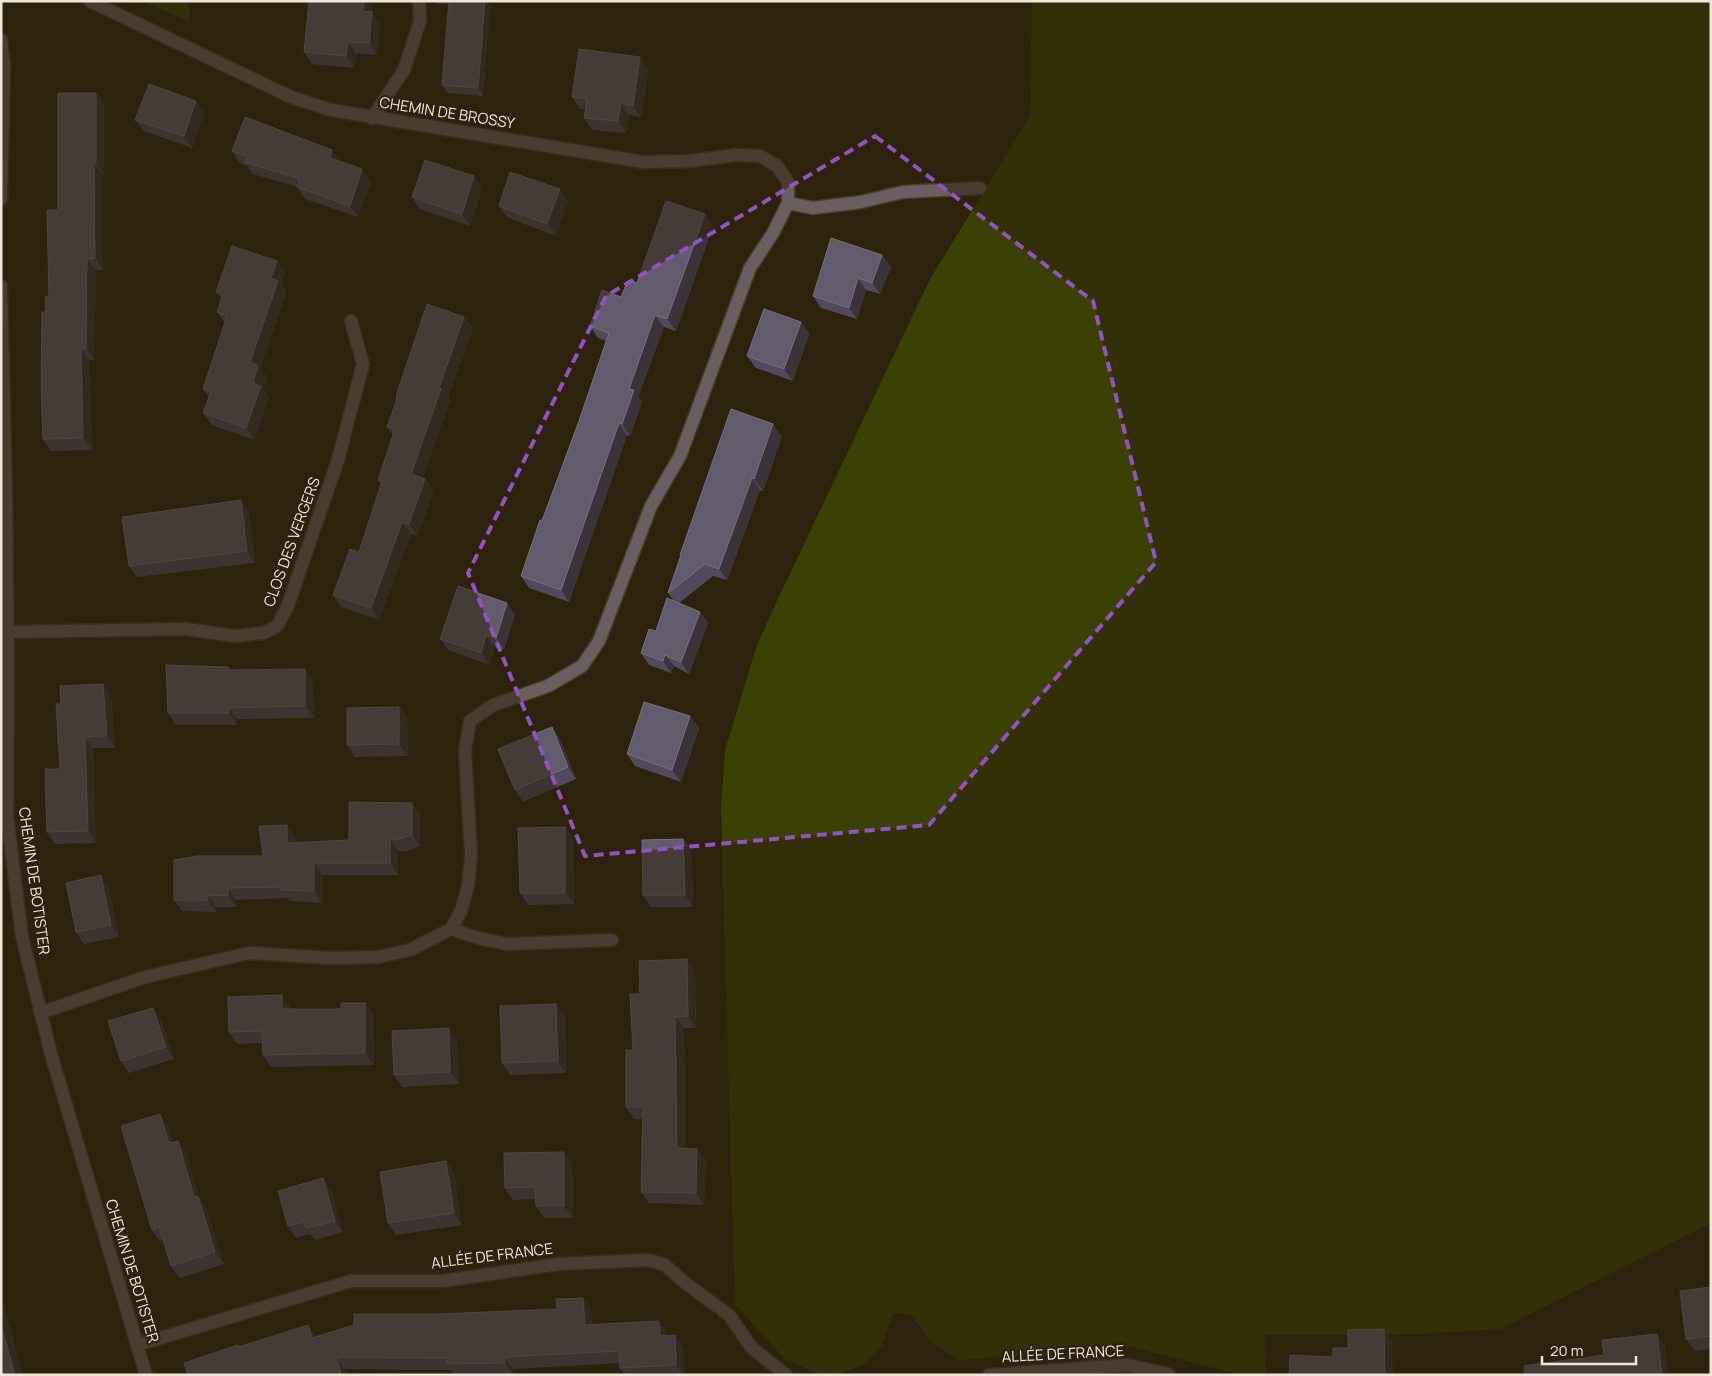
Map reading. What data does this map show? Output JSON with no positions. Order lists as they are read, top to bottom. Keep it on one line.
{"streets":{"street":["CHEMIN DE BROSSY","CLOS DES VERGERS","CHEMIN DE BOTISTER","ALLÉE DE FRANCE"]},"crossings":[["CLOS DES VERGERS","CHEMIN DE BOTISTER"],["CHEMIN DE BOTISTER","ALLÉE DE FRANCE"]],"scale_bar":"20 m"}
